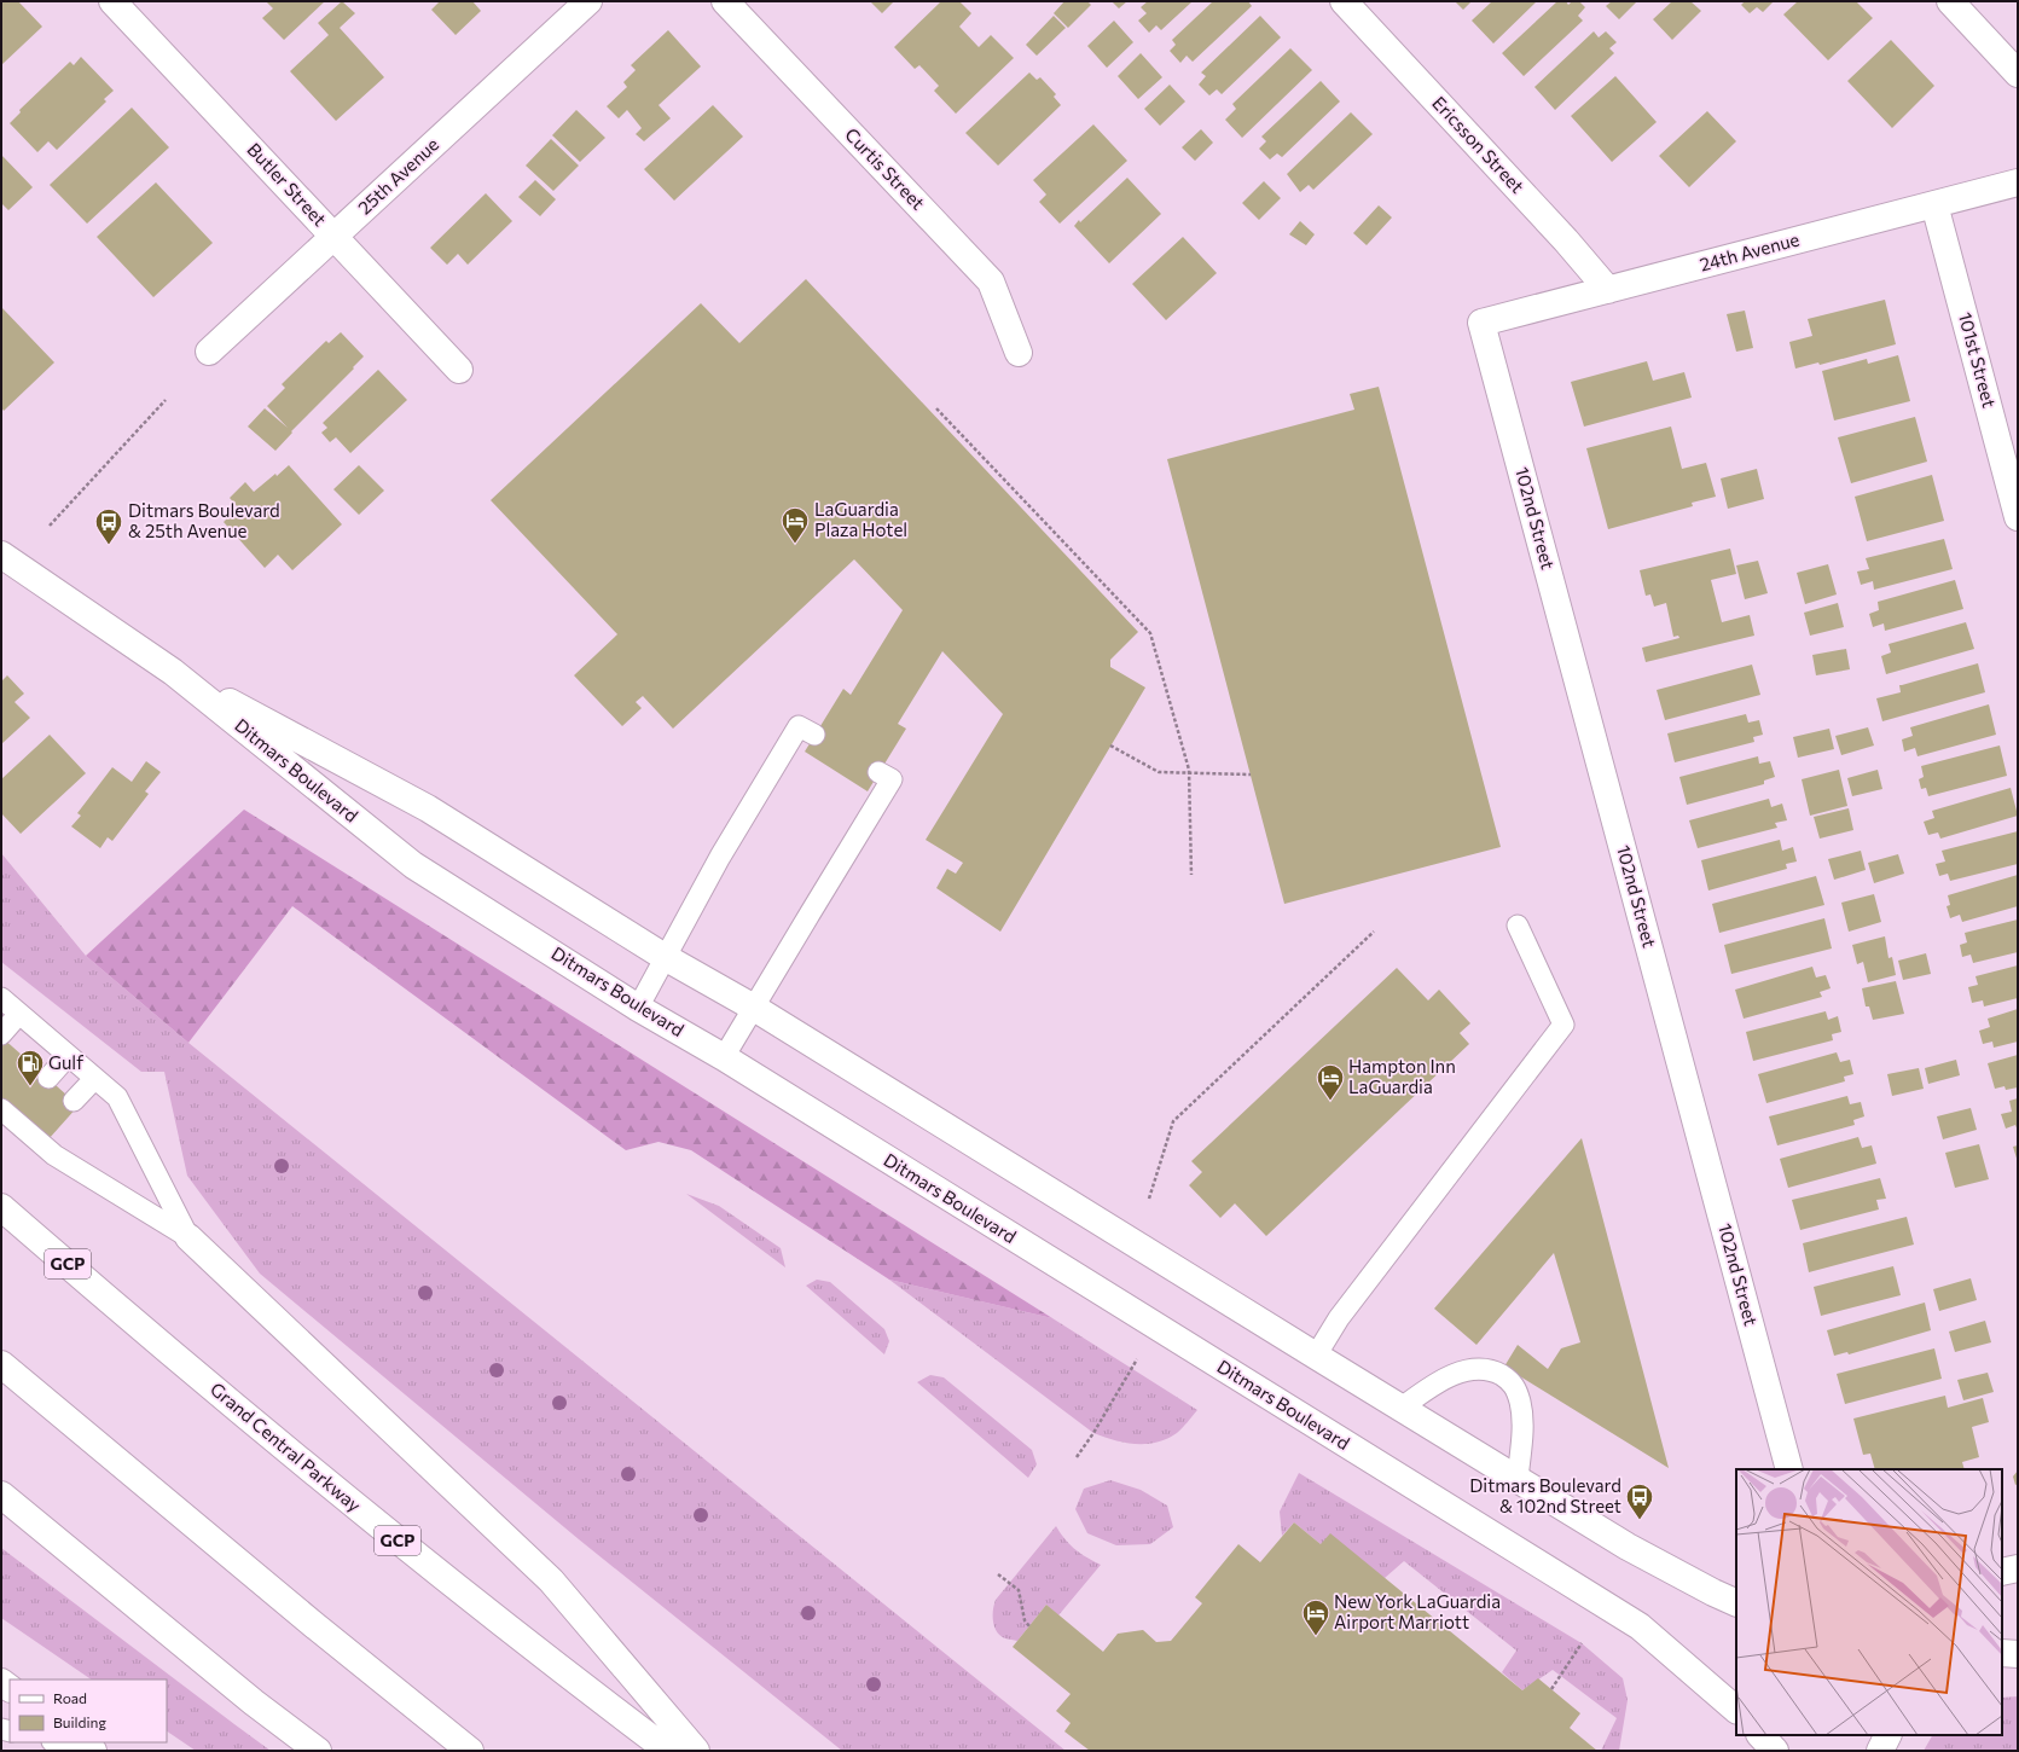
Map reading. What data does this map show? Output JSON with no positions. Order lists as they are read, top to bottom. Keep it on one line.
{"streets":{"main road":["Ericsson Street","Curtis Street","25th Avenue","Butler Street","24th Avenue","101st Street","102nd Street","Ditmars Boulevard","GCP","Grand Central Parkway"]},"crossings":[["Ericsson Street","24th Avenue"],["25th Avenue","Butler Street"],["24th Avenue","101st Street"],["24th Avenue","102nd Street"]],"places":{"hotel":["LaGuardia Plaza Hotel","Hampton Inn LaGuardia","New York LaGuardia Airport Marriott"],"bus stop":["Ditmars Boulevard & 25th Avenue","Ditmars Boulevard & 102nd Street"],"fuel station":["Gulf"]},"legend":["Road","Building"]}
